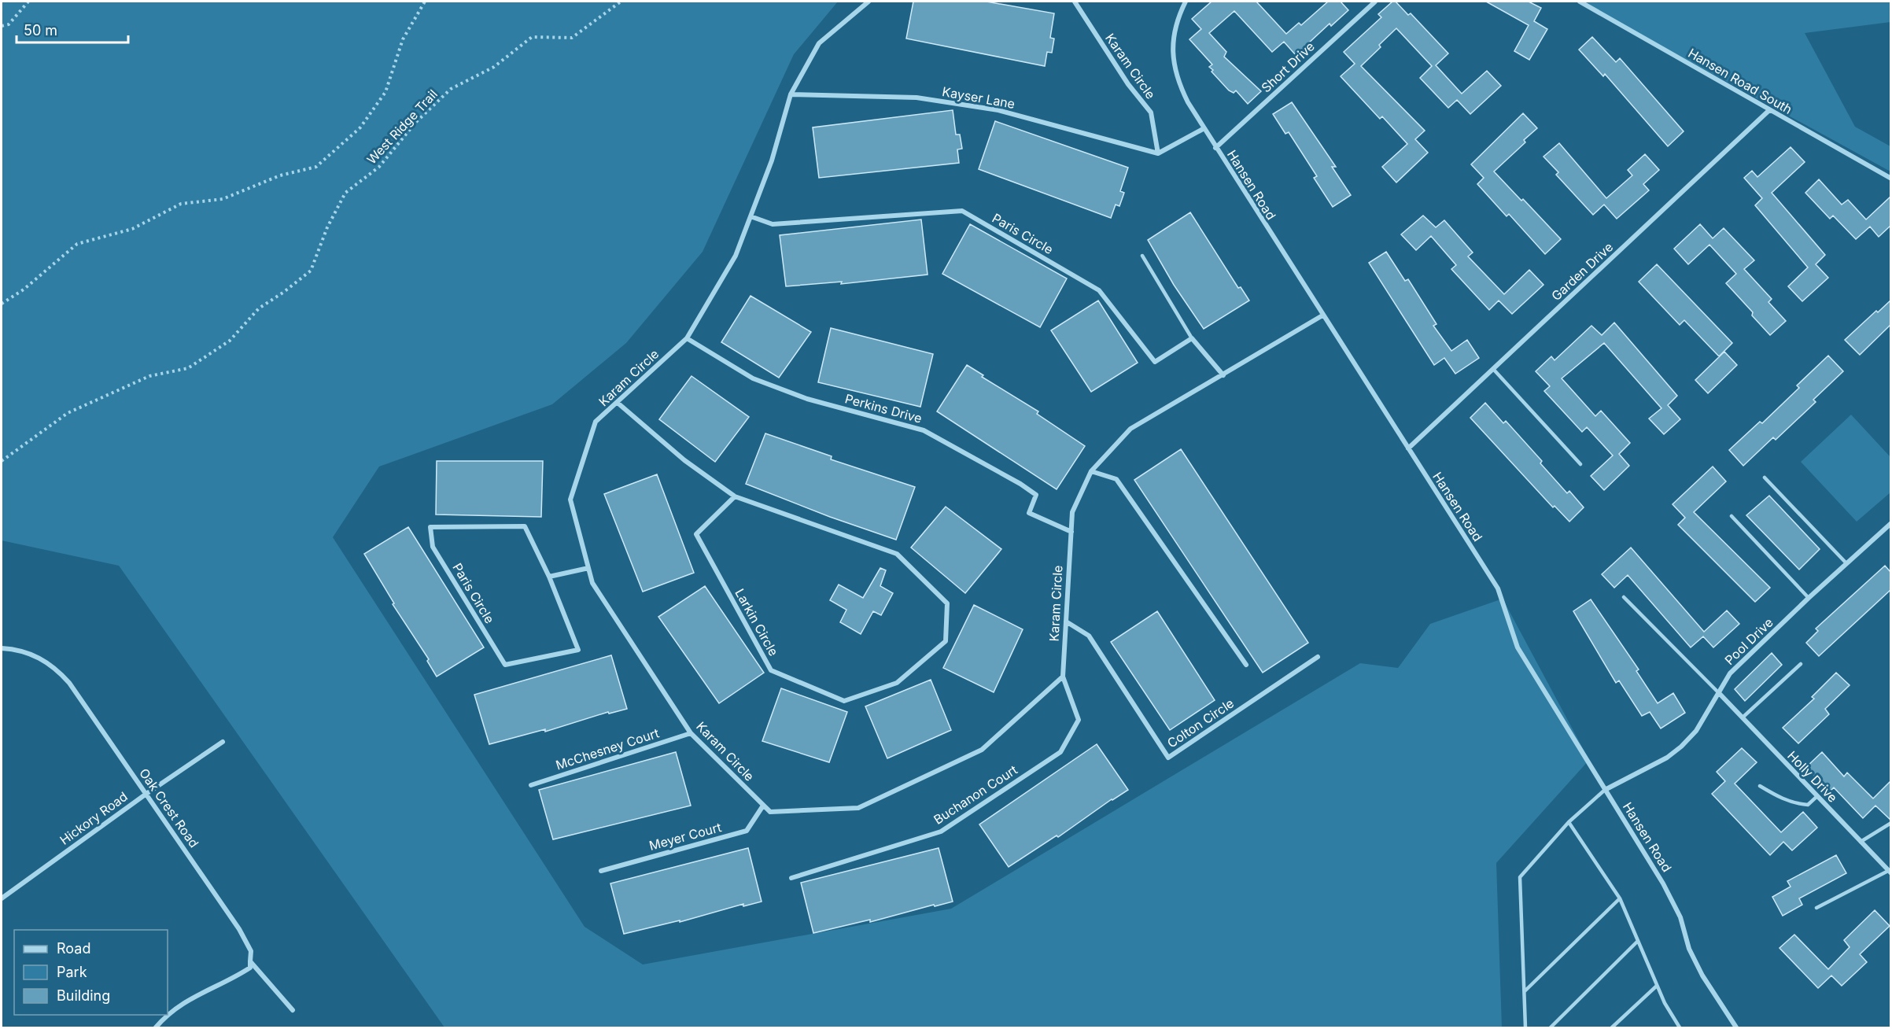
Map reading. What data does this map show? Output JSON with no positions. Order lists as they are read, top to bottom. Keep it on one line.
{"streets":{"street":["Karam Circle","Short Drive","Hansen Road South","Kayser Lane","Hansen Road","Paris Circle","Garden Drive","Perkins Drive","Larkin Circle","Pool Drive","Colton Circle","McChesney Court","Holly Drive","Buchanon Court","Oak Crest Road","Hickory Road","Meyer Court"],"path":["West Ridge Trail"]},"crossings":[["Karam Circle","Kayser Lane"],["Karam Circle","Hansen Road"],["Karam Circle","Paris Circle"],["Karam Circle","Perkins Drive"],["Karam Circle","Larkin Circle"],["Karam Circle","Colton Circle"],["Karam Circle","McChesney Court"],["Karam Circle","Buchanon Court"],["Karam Circle","Meyer Court"],["Short Drive","Hansen Road"],["Hansen Road South","Garden Drive"],["Hansen Road","Garden Drive"],["Hansen Road","Pool Drive"],["Pool Drive","Holly Drive"],["Oak Crest Road","Hickory Road"]],"legend":["Road","Park","Building"],"scale_bar":"50 m"}
